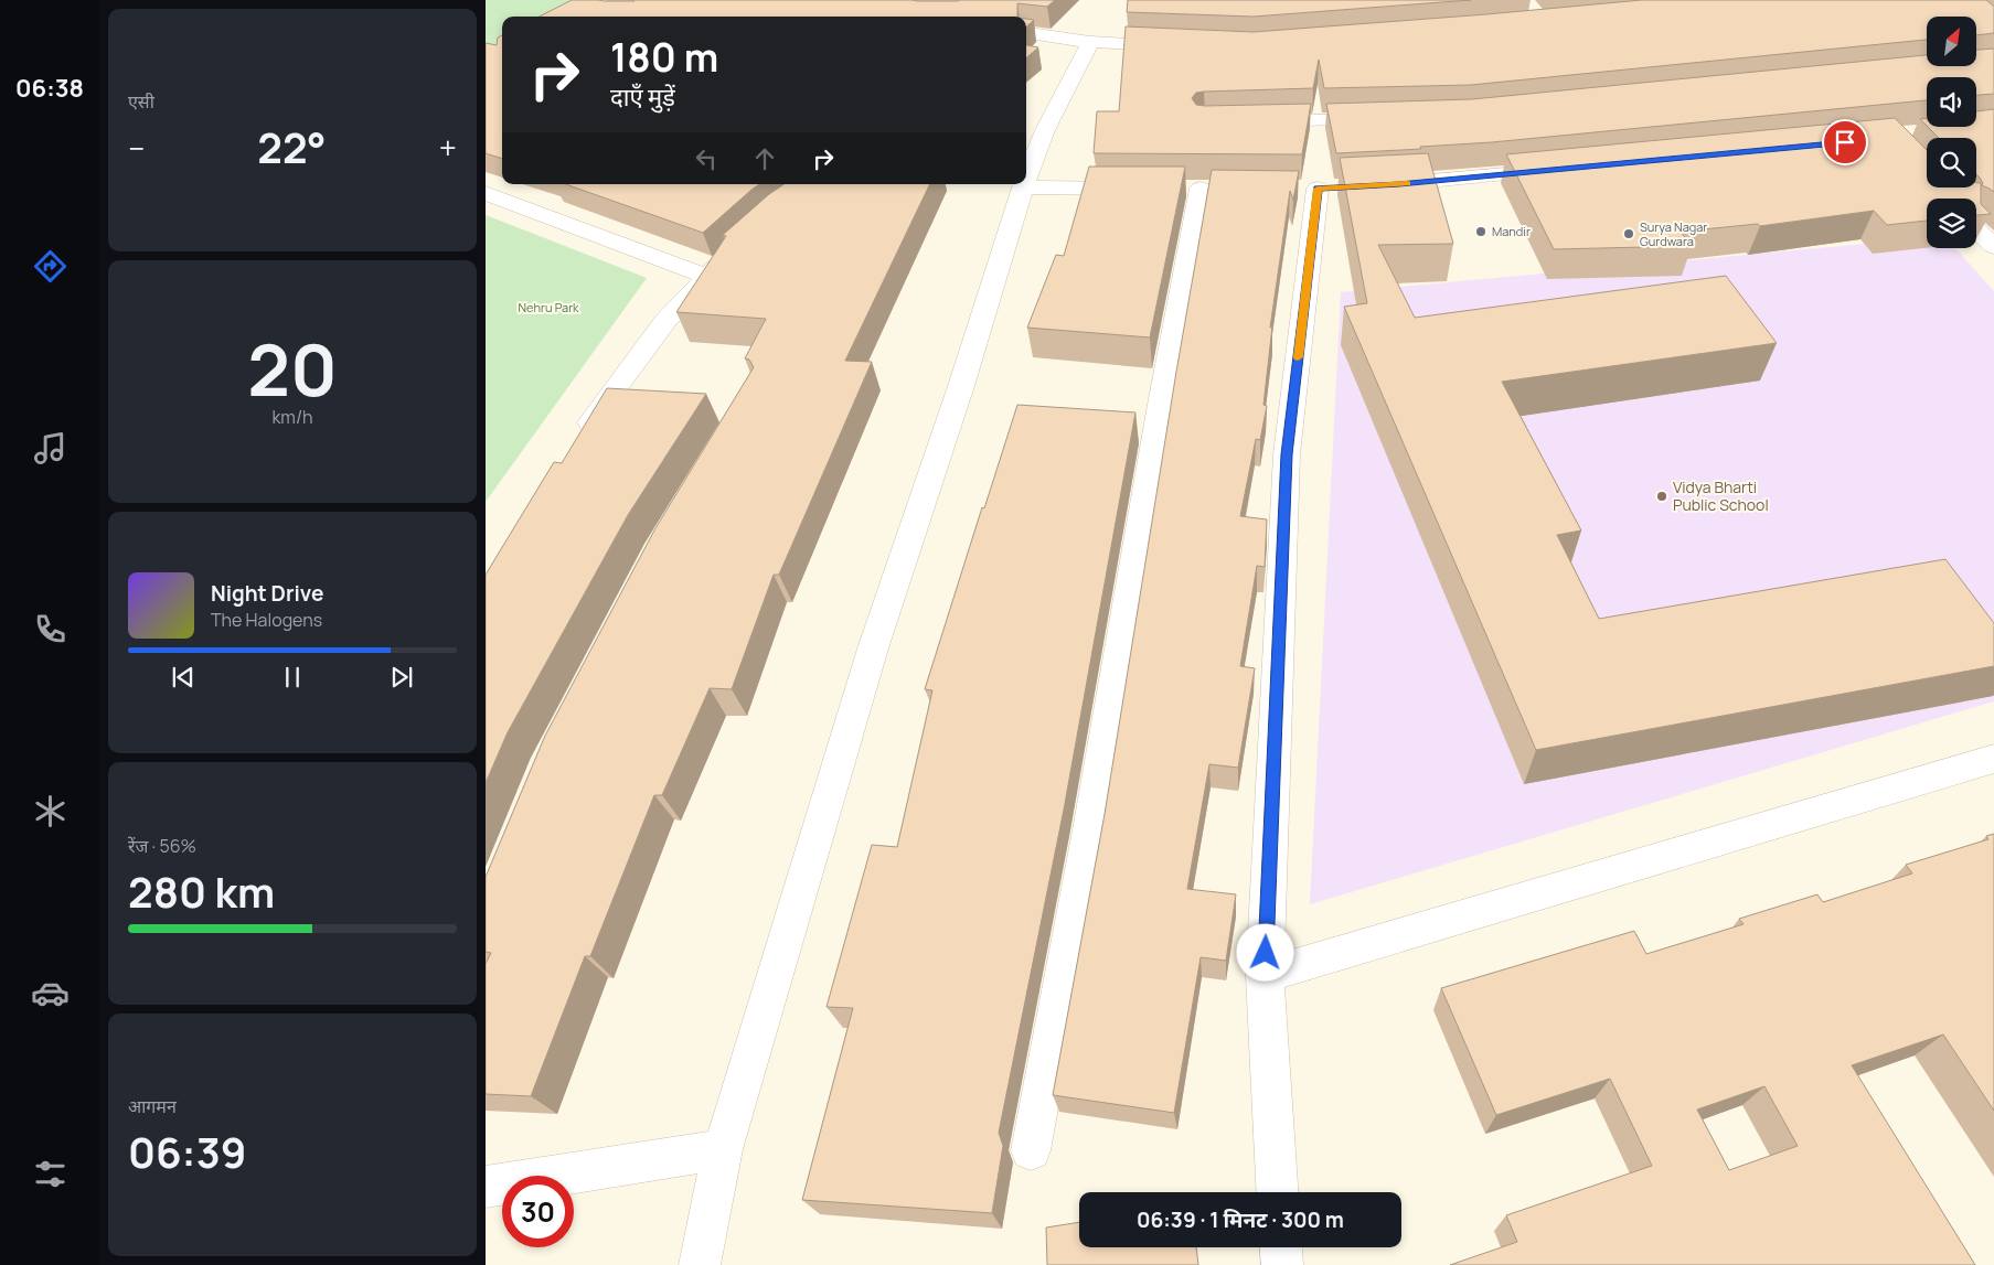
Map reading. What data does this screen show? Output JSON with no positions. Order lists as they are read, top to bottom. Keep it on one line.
{"parks":["Nehru Park"],"places":["Mandir","Surya Nagar Gurdwara","Vidya Bharti Public School"],"north":"top right","page":{"tabs":"06:38","tile":["एसी",["20","km/h"],["रेंज · 56%","280 km"],["आगमन","06:39"]],"turn":["180 m","दाएँ मुड़ें"],"heat":["−","22°","+"],"song":["Night Drive","The Halogens"],"limit":"30","trip":"06:39 · 1 मिनट · 300 m"}}
